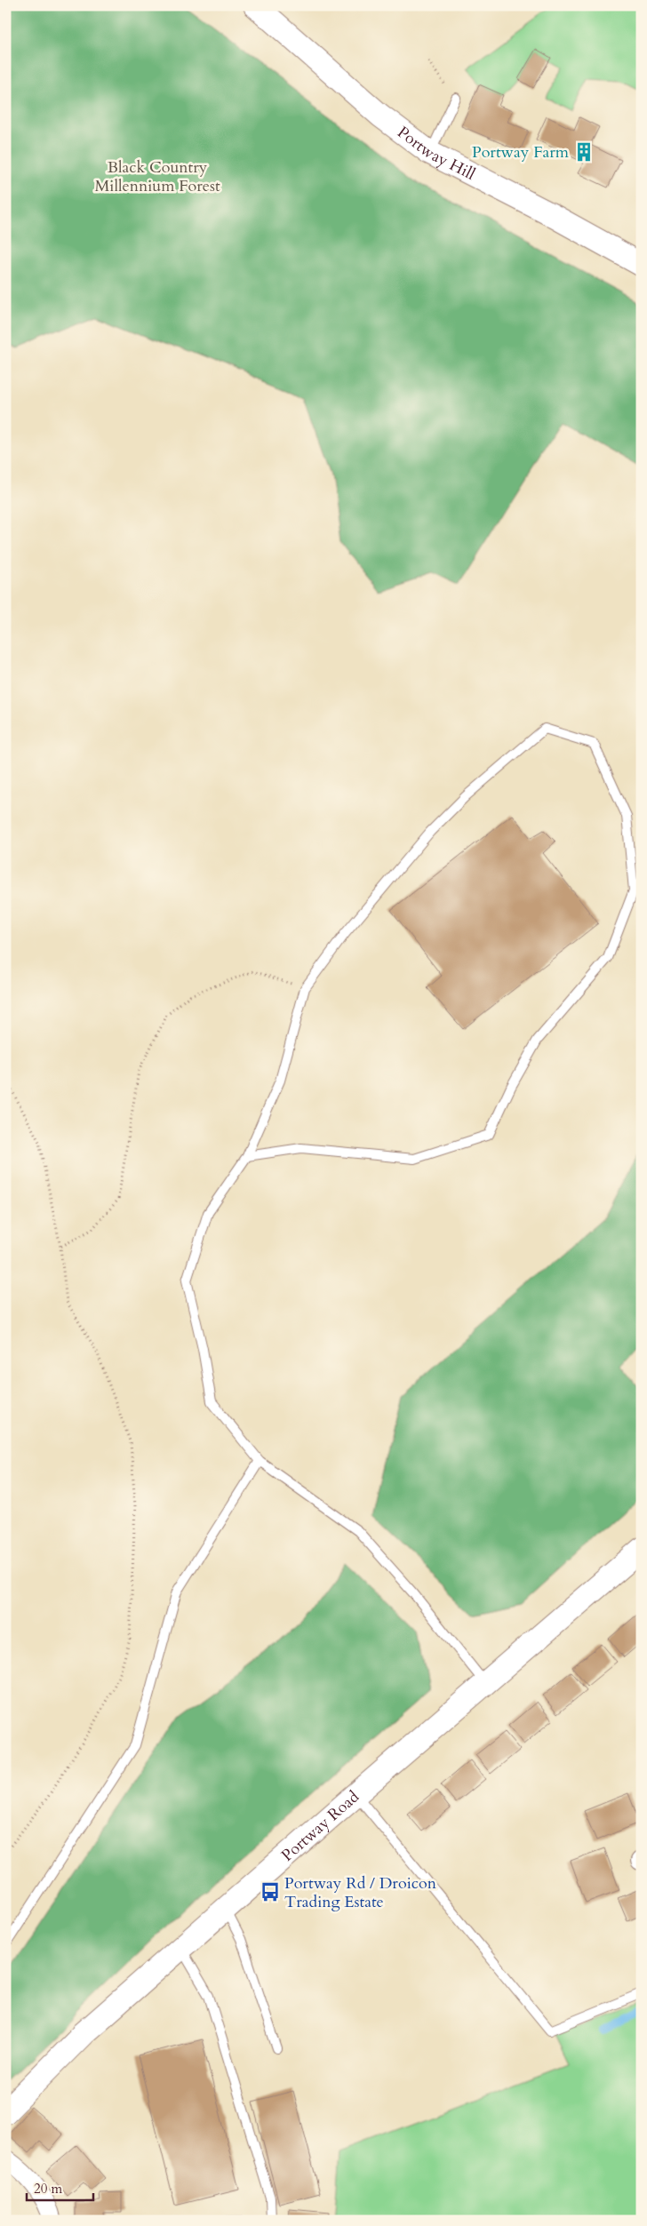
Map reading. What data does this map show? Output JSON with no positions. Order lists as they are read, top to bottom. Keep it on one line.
{"streets":{"street":["Portway Hill","Portway Road"]},"parks":["Black Country Millennium Forest"],"places":{"building":["Portway Farm"],"bus stop":["Portway Rd / Droicon Trading Estate"]},"scale_bar":"20 m"}
